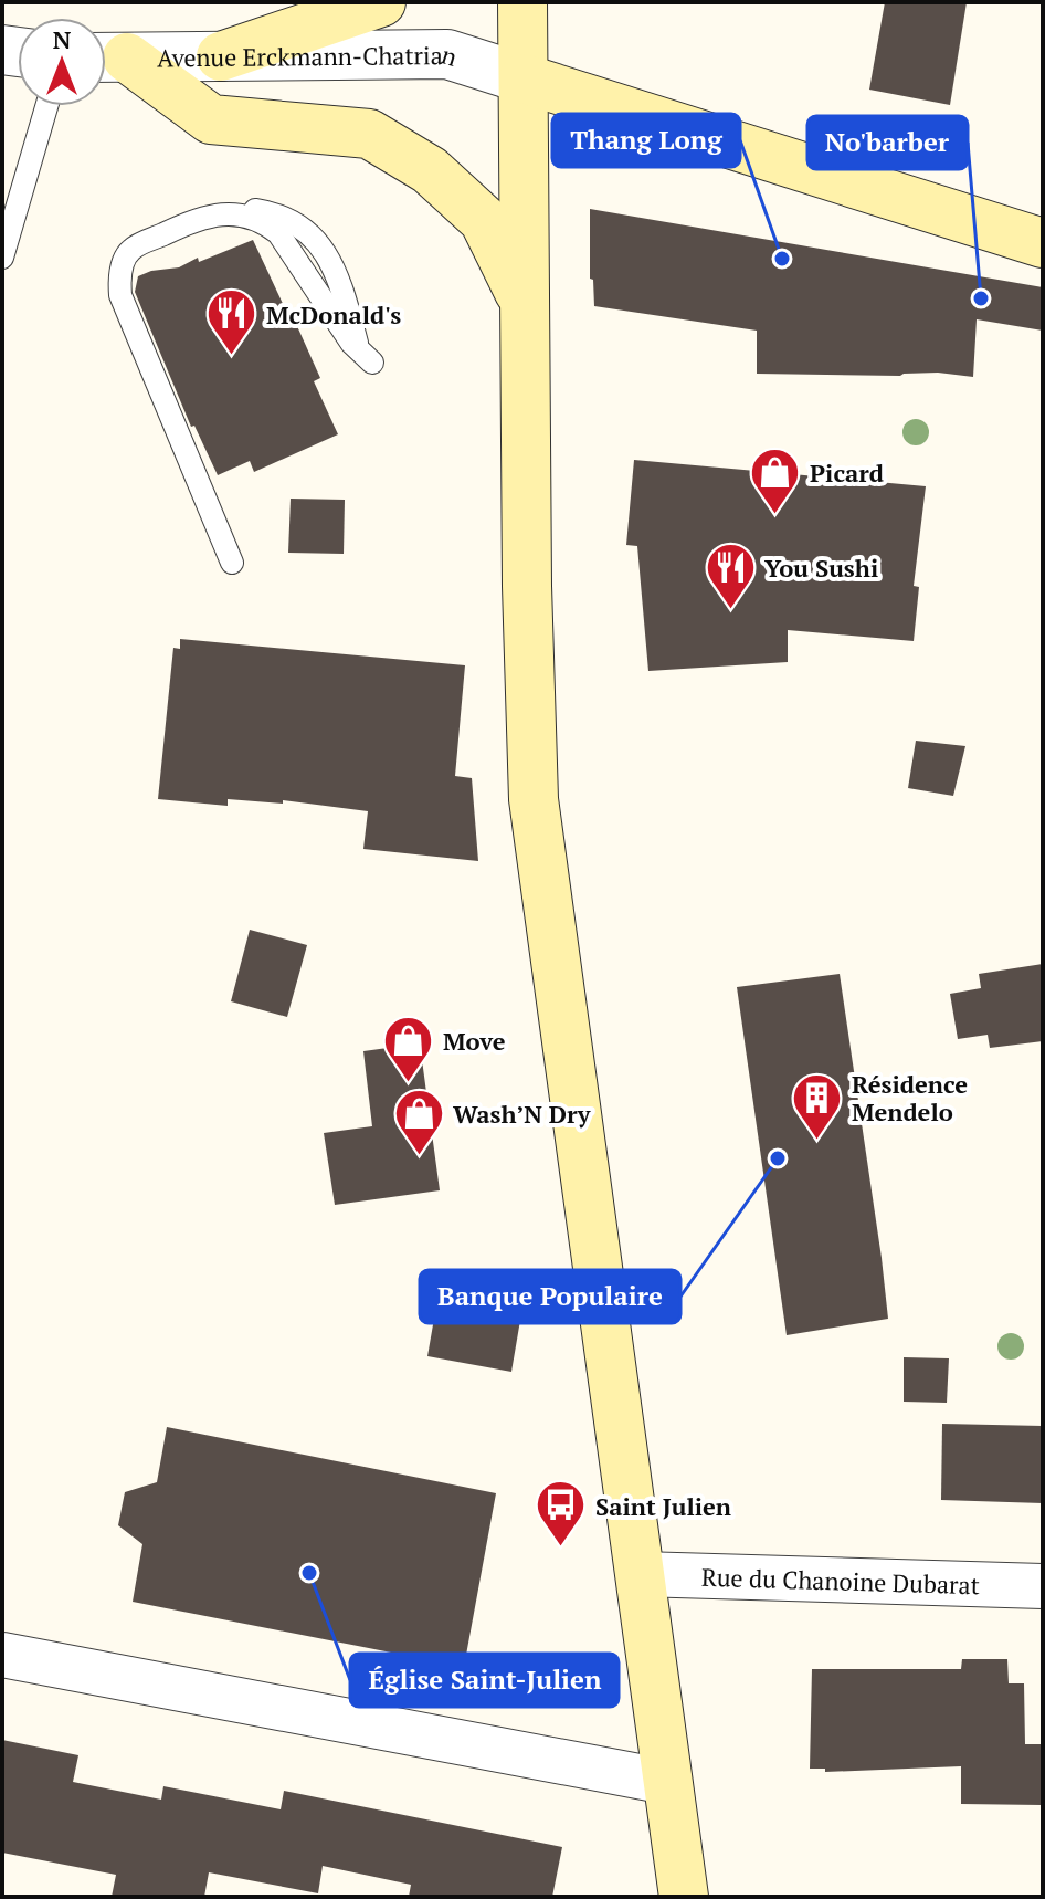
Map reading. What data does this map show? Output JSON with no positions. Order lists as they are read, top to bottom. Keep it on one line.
{"streets":{"street":["Avenue Erckmann-Chatrian","Rue du Chanoine Dubarat"]},"places":{"other":["Thang Long","No'barber","Banque Populaire","Église Saint-Julien"],"restaurant":["McDonald's","You Sushi"],"shop":["Picard","Move","Wash’N Dry"],"building":["Résidence Mendelo"],"bus stop":["Saint Julien"]},"north":"top"}
